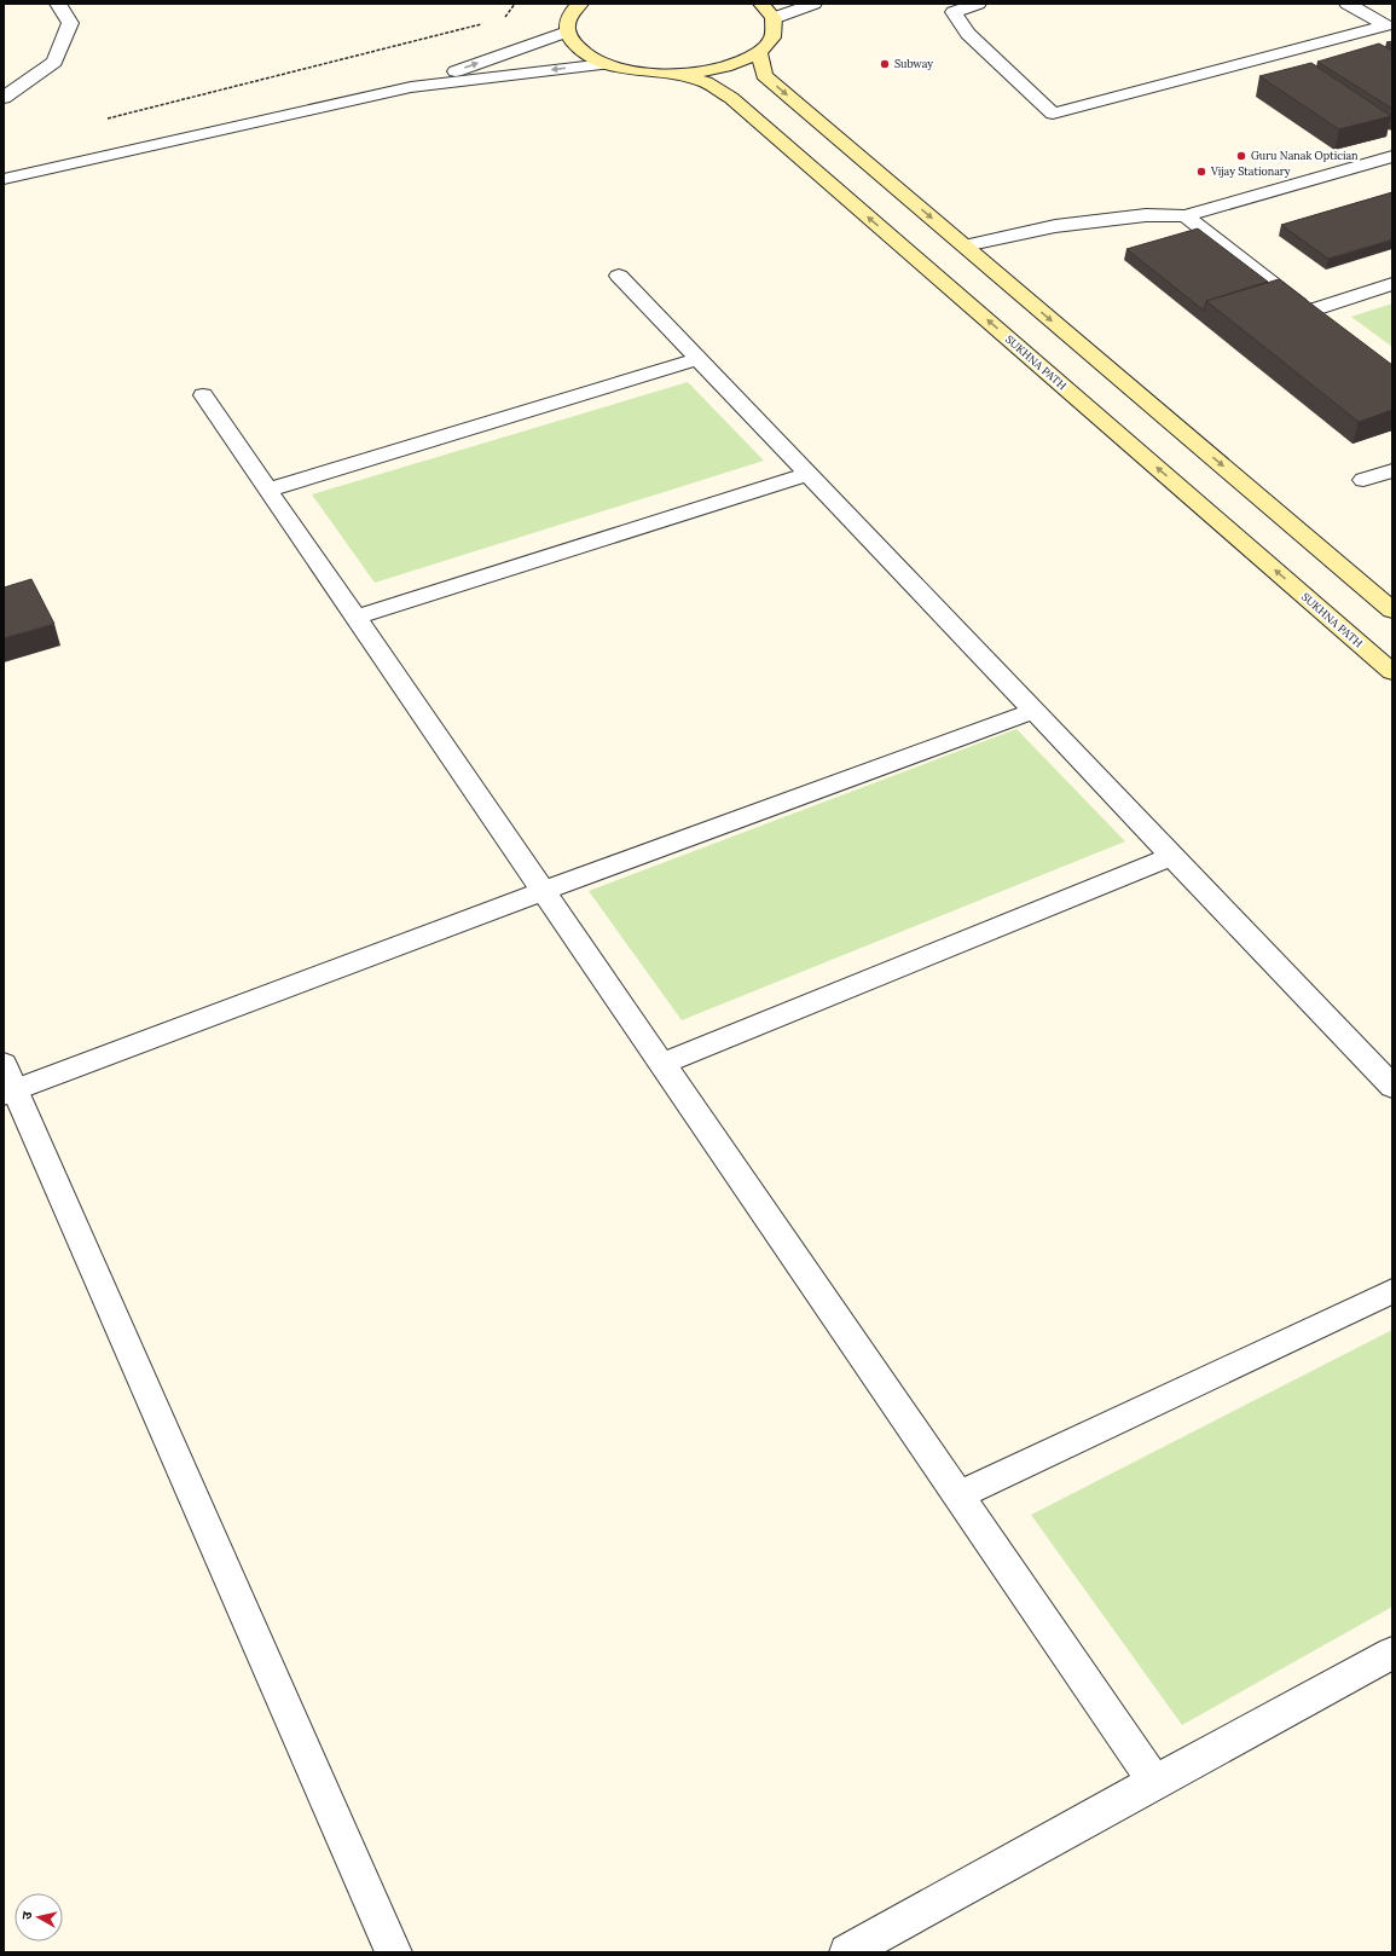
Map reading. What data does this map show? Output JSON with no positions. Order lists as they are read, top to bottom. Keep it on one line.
{"streets":{"main road":["SUKHNA PATH"]},"places":["Subway","Guru Nanak Optician","Vijay Stationary"],"north":"left"}
